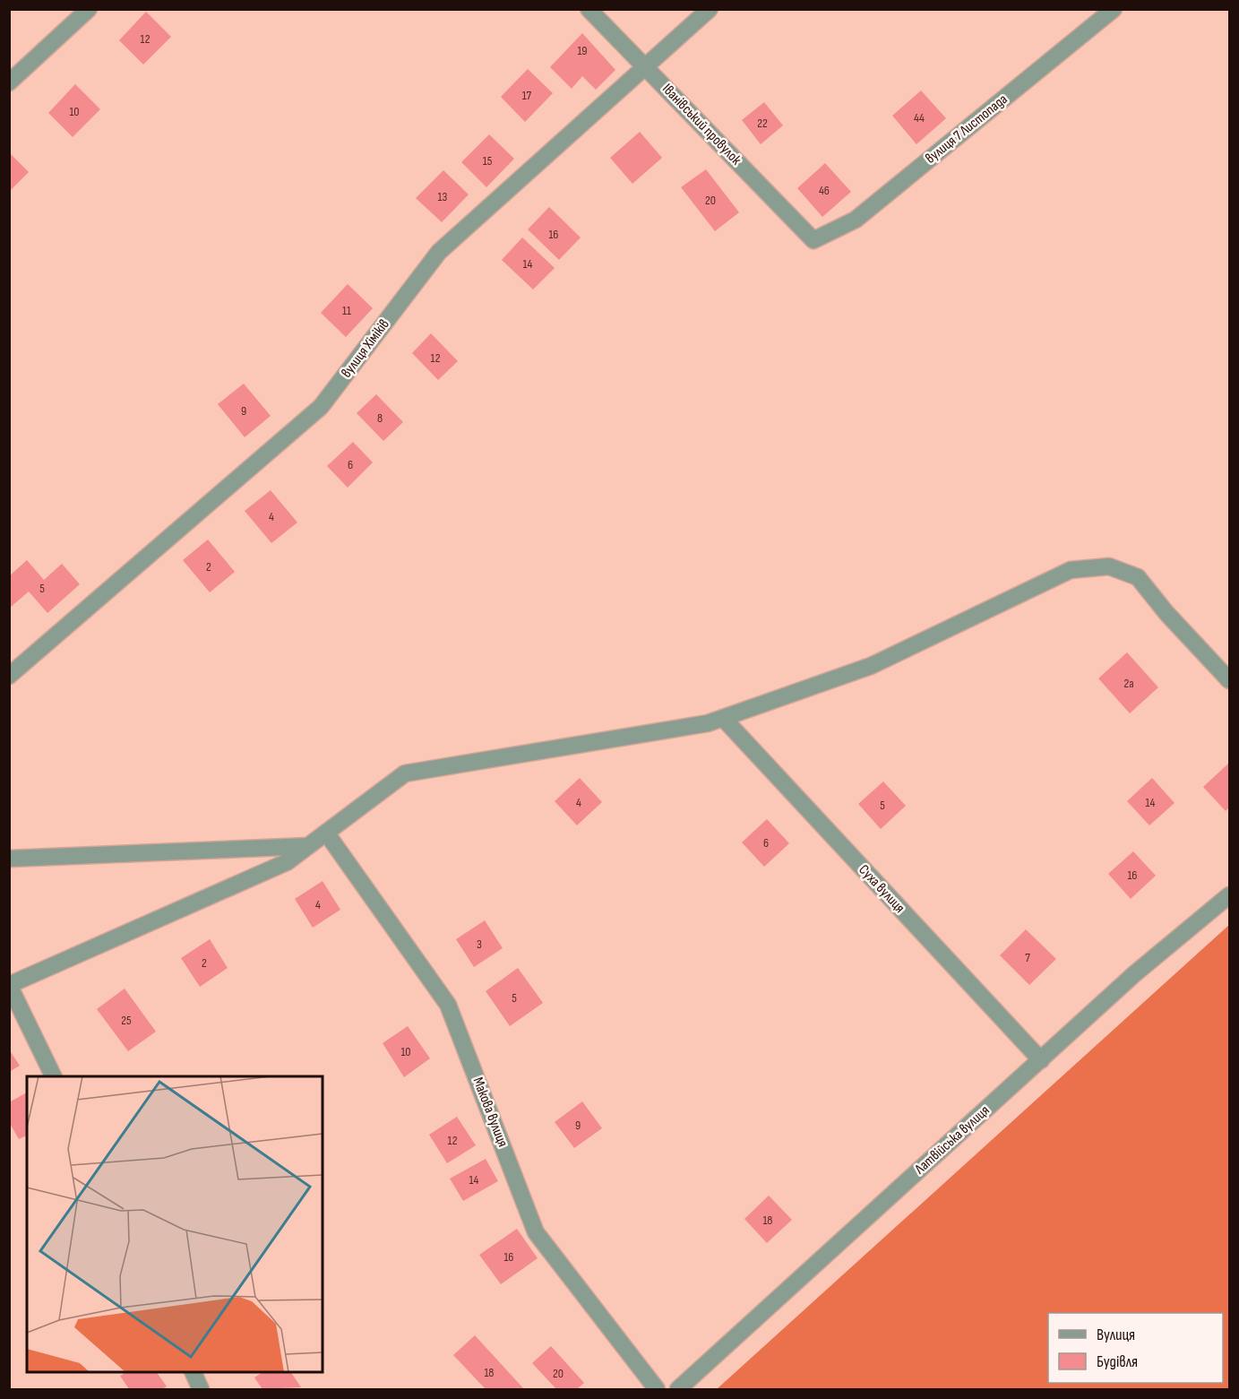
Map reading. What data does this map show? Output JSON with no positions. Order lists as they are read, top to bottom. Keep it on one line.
{"streets":{"street":["Іванівський провулок","вулиця 7 Листопада","вулиця Хіміків","Суха вулиця","Макова вулиця","Латвійська вулиця"]},"crossings":[["Іванівський провулок","вулиця 7 Листопада"],["Іванівський провулок","вулиця Хіміків"],["Суха вулиця","Латвійська вулиця"]],"house_numbers":["12","19","17","10","44","22","15","46","13","20","16","14","11","12","9","8","6","4","2","5","2а","4","14","5","6","16","4","3","7","2","5","25","10","9","12","14","18","16","18","20"],"legend":["Вулиця","Будівля"]}
